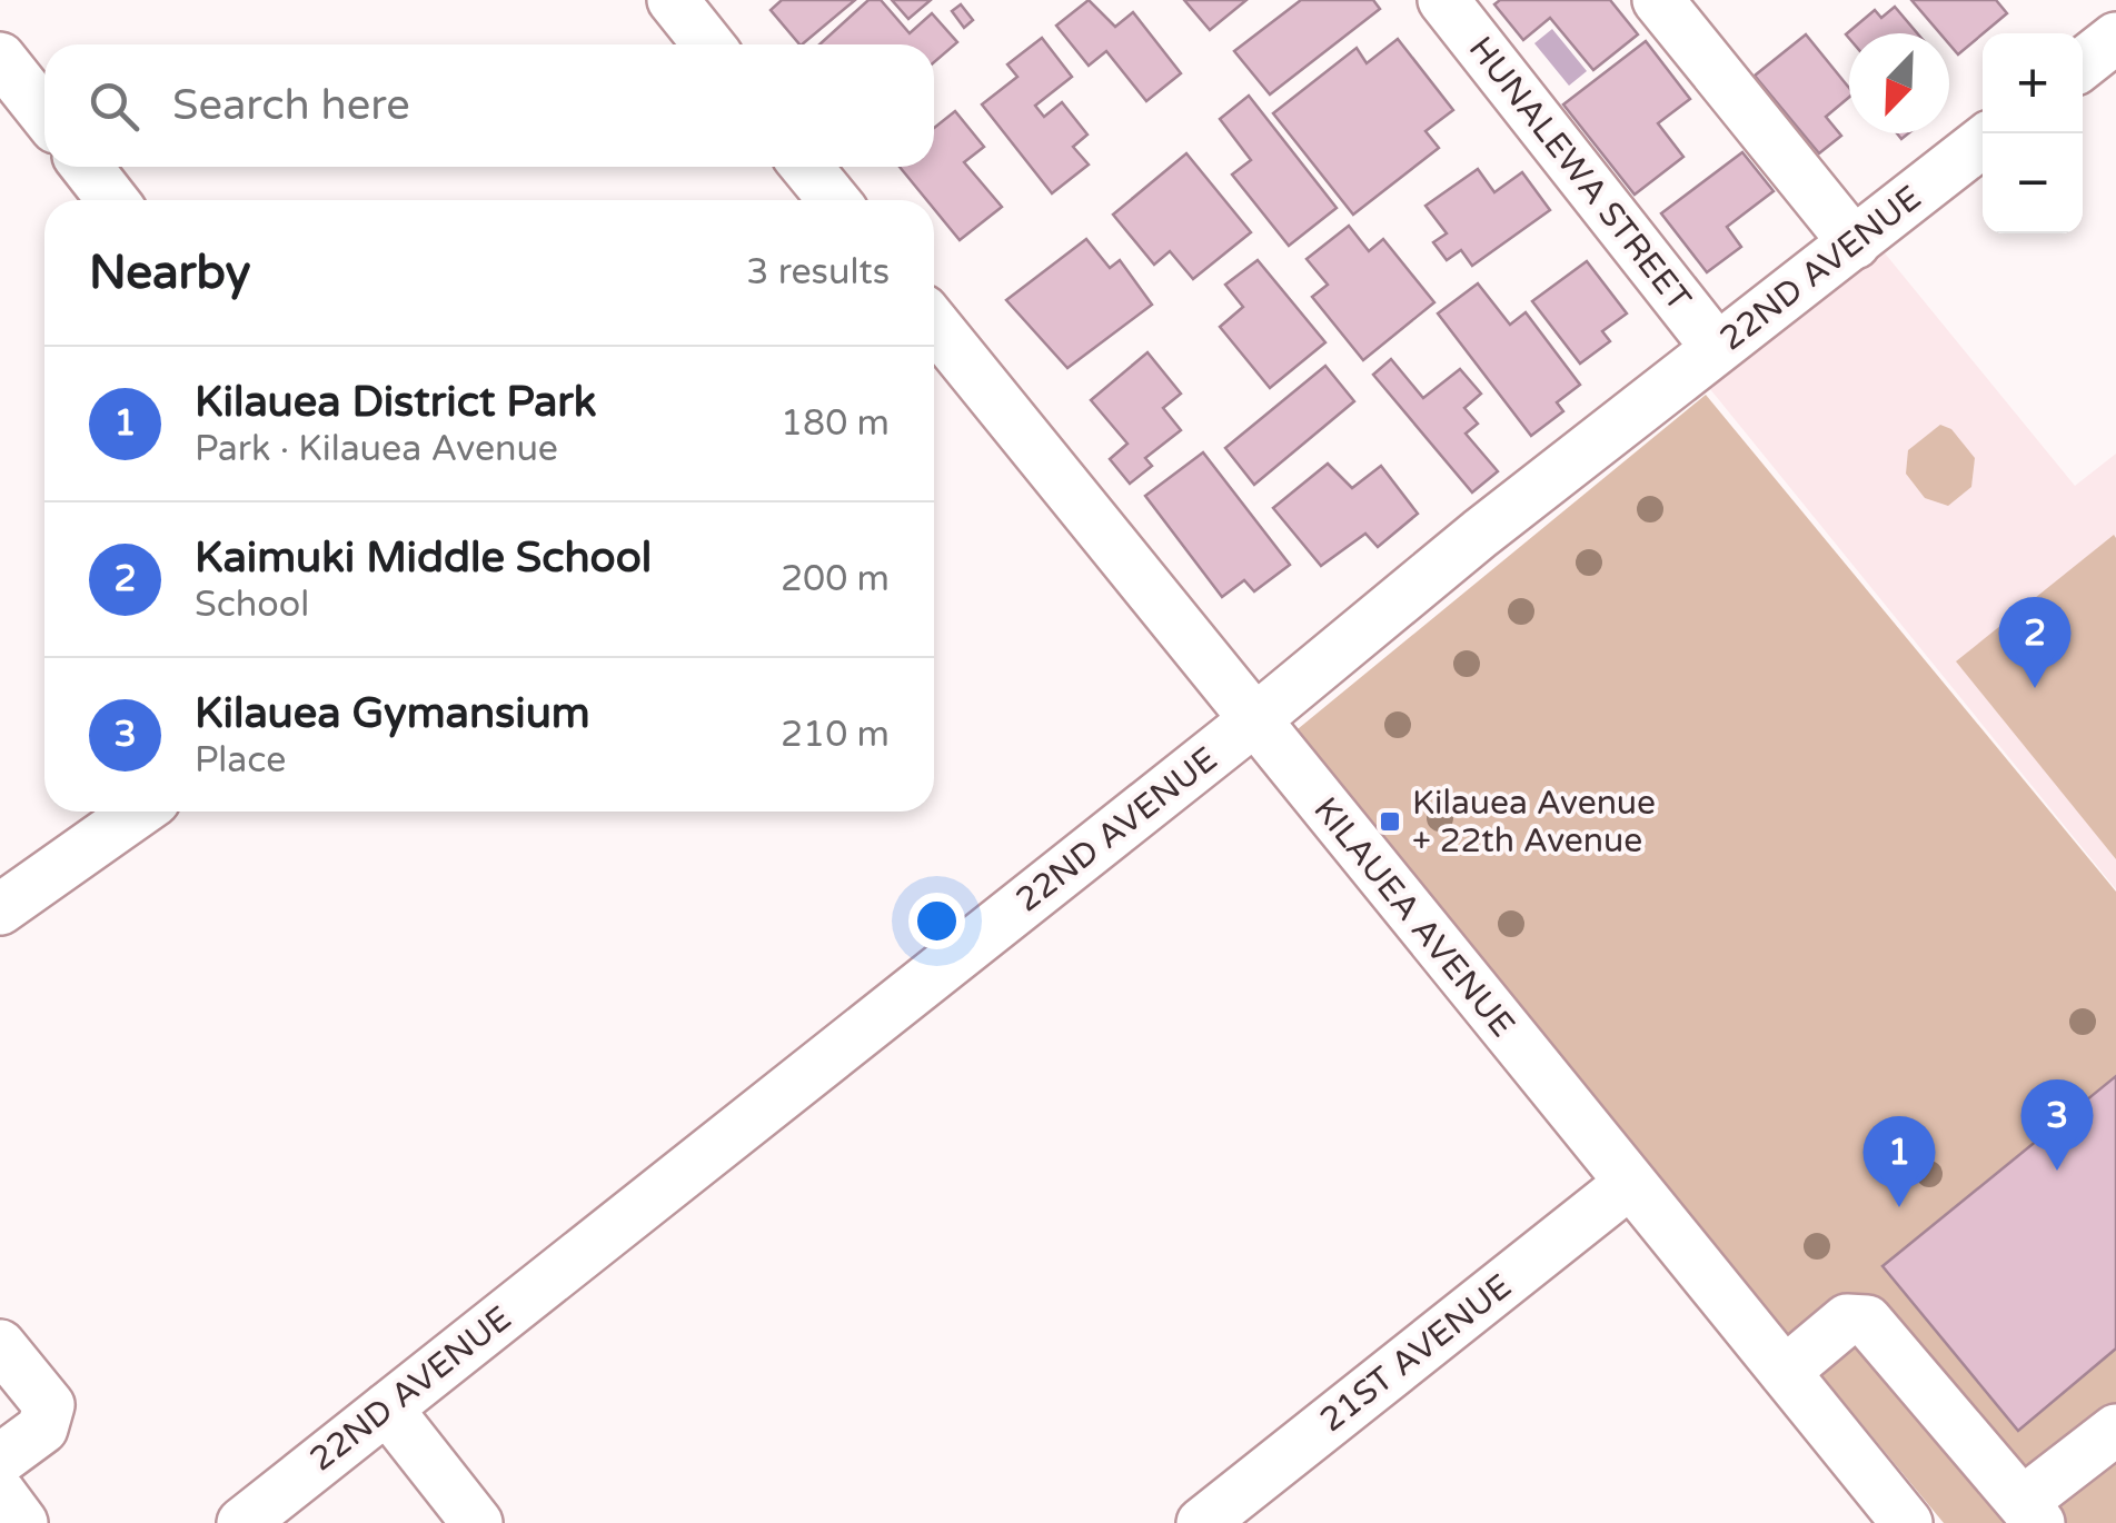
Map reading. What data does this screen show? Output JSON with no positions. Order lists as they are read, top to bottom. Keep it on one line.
{"streets":{"street":["HUNALEWA STREET","22ND AVENUE","KILAUEA AVENUE","21ST AVENUE"]},"crossings":[["HUNALEWA STREET","22ND AVENUE"],["22ND AVENUE","KILAUEA AVENUE"],["KILAUEA AVENUE","21ST AVENUE"]],"places":{"transit":["Kilauea Avenue + 22th Avenue"]},"north":"bottom left","page":{"map_buttons":["+","−"],"search":"Search here","heading":["Nearby","3 results"],"list":[{"mark":"1","name":"Kilauea District Park","note":"Park · Kilauea Avenue","value":"180 m"},{"mark":"2","name":"Kaimuki Middle School","note":"School","value":"200 m"},{"mark":"3","name":"Kilauea Gymansium","note":"Place","value":"210 m"}],"pins":["2","3","1"]}}
